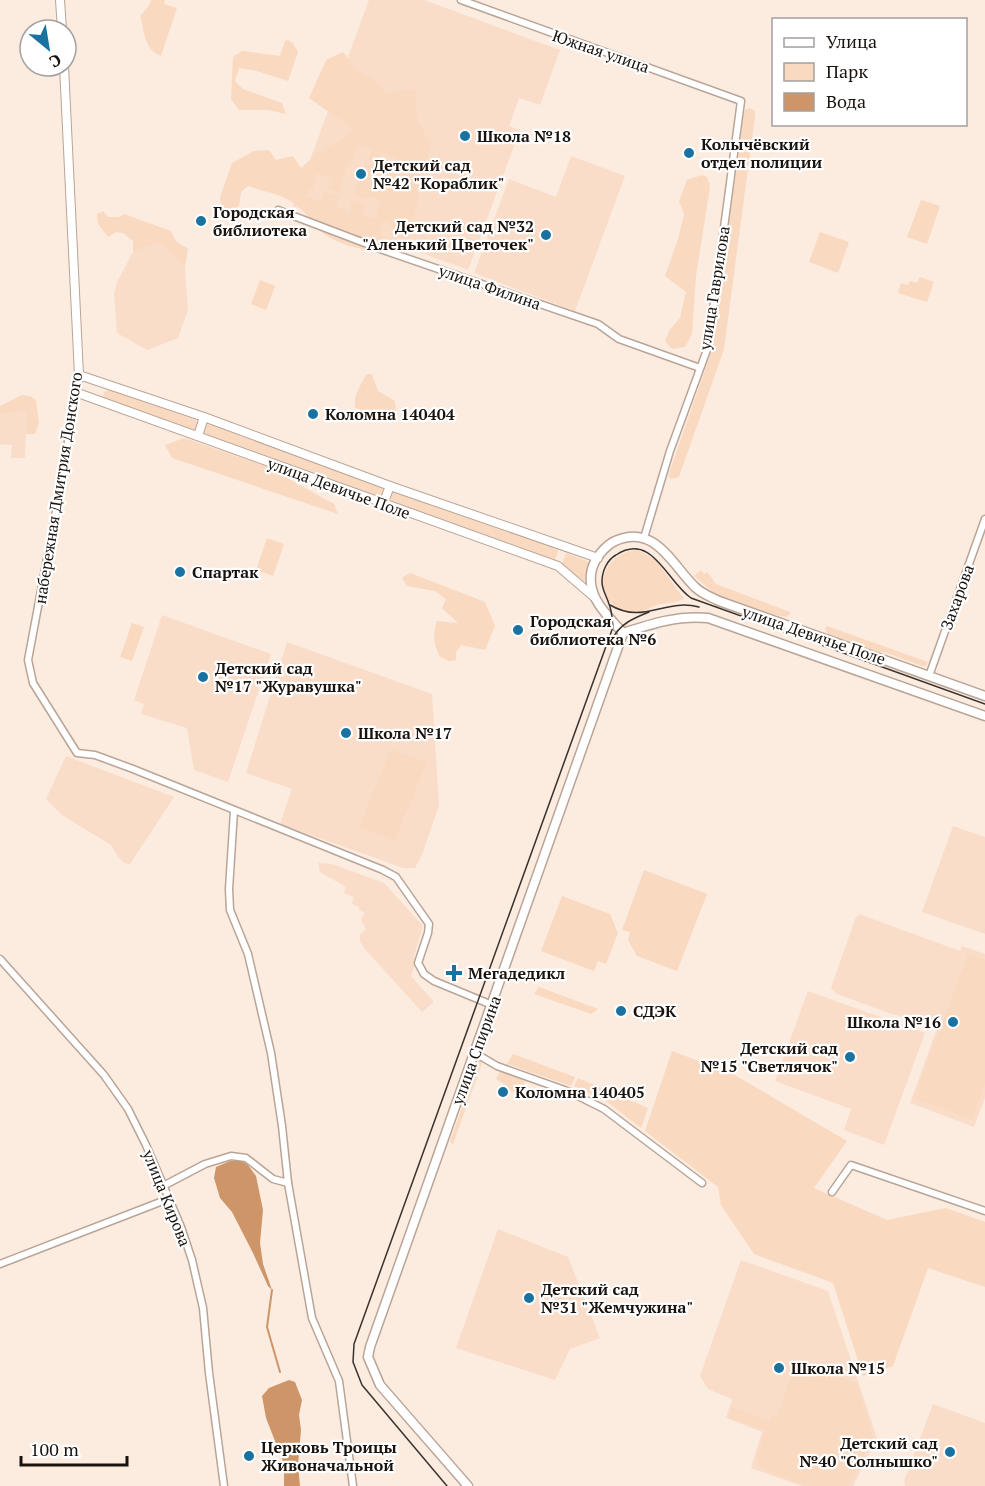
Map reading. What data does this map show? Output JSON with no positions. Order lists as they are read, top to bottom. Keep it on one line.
{"streets":{"main road":["улица Девичье Поле","улица Спирина"],"street":["Южная улица","улица Филина","улица Гаврилова","набережная Дмитрия Донского","Захарова","улица Кирова"]},"crossings":[["Южная улица","улица Гаврилова"],["улица Филина","улица Гаврилова"],["улица Гаврилова","улица Девичье Поле"],["набережная Дмитрия Донского","улица Девичье Поле"],["улица Девичье Поле","Захарова"],["улица Девичье Поле","улица Спирина"]],"places":{"other":["Школа №18","Колычёвский отдел полиции","Детский сад №42 \"Кораблик\"","Городская библиотека","Детский сад №32 \"Аленький Цветочек\"","Коломна 140404","Спартак","Городская библиотека №6","Детский сад №17 \"Журавушка\"","Школа №17","СДЭК","Школа №16","Детский сад №15 \"Светлячок\"","Коломна 140405","Детский сад №31 \"Жемчужина\"","Школа №15","Детский сад №40 \"Солнышко\"","Церковь Троицы Живоначальной"],"health":["Мегадедикл"]},"legend":["Улица","Парк","Вода"],"scale_bar":"100 m","north":"bottom right"}
